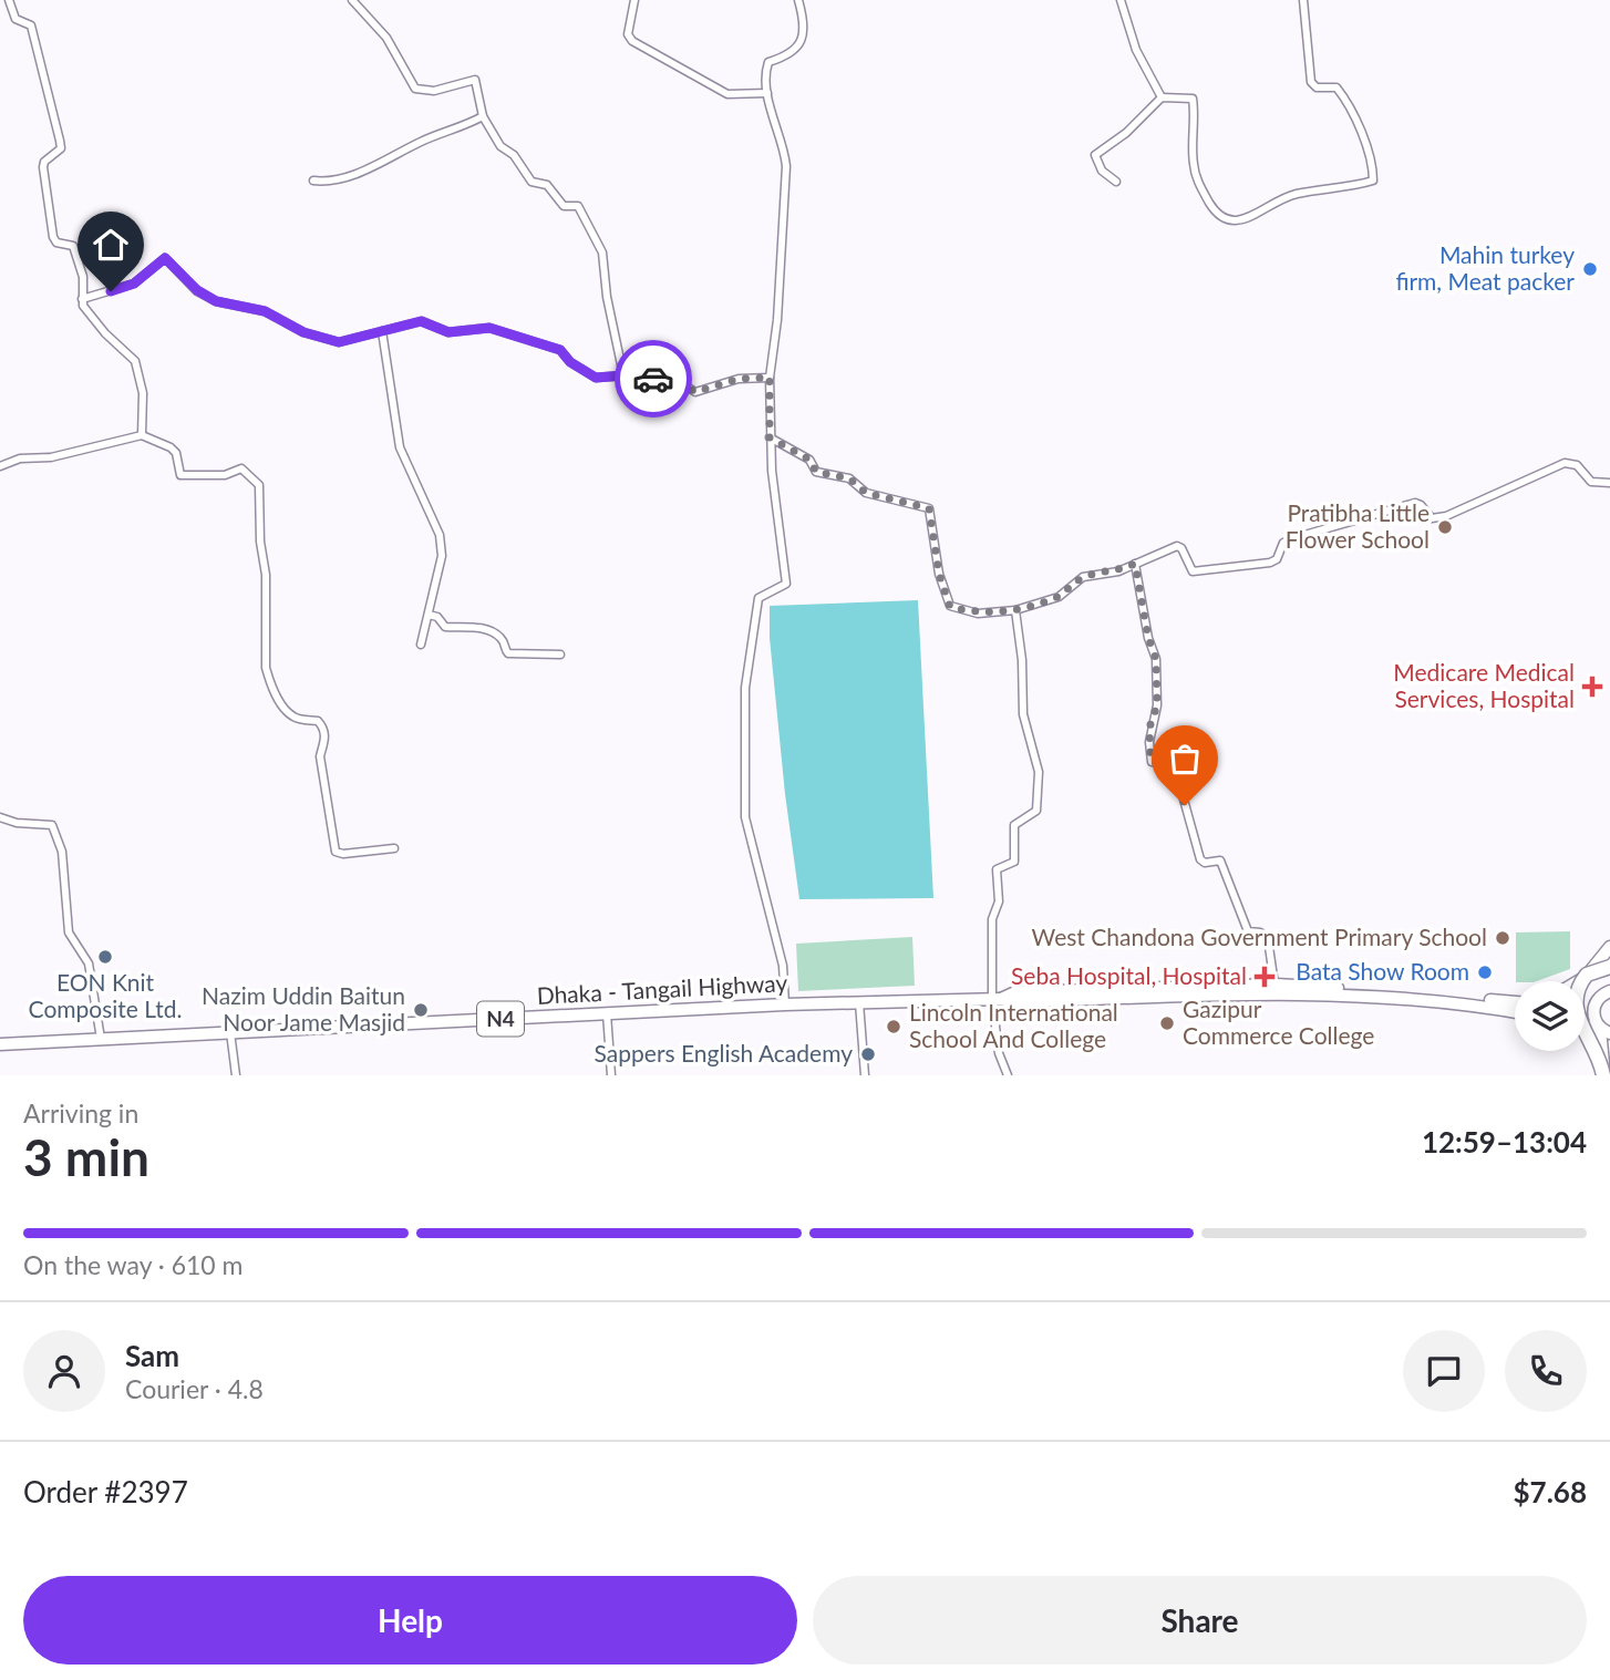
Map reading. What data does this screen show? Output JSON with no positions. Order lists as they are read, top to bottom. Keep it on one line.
{"streets":{"highway":["Dhaka - Tangail Highway","N4"]},"places":{"other":["Mahin turkey firm, Meat packer","Pratibha Little Flower School","West Chandona Government Primary School","EON Knit Composite Ltd.","Bata Show Room","Nazim Uddin Baitun Noor Jame Masjid","Gazipur Commerce College","Lincoln International School And College","Sappers English Academy"],"health":["Medicare Medical Services, Hospital","Seba Hospital, Hospital"]},"page":{"heading":["3 min","Arriving in","12:59–13:04"],"panel":["Sam","Courier · 4.8","Order #2397","$7.68"],"bar":"On the way · 610 m","buttons":["Help","Share"]}}
